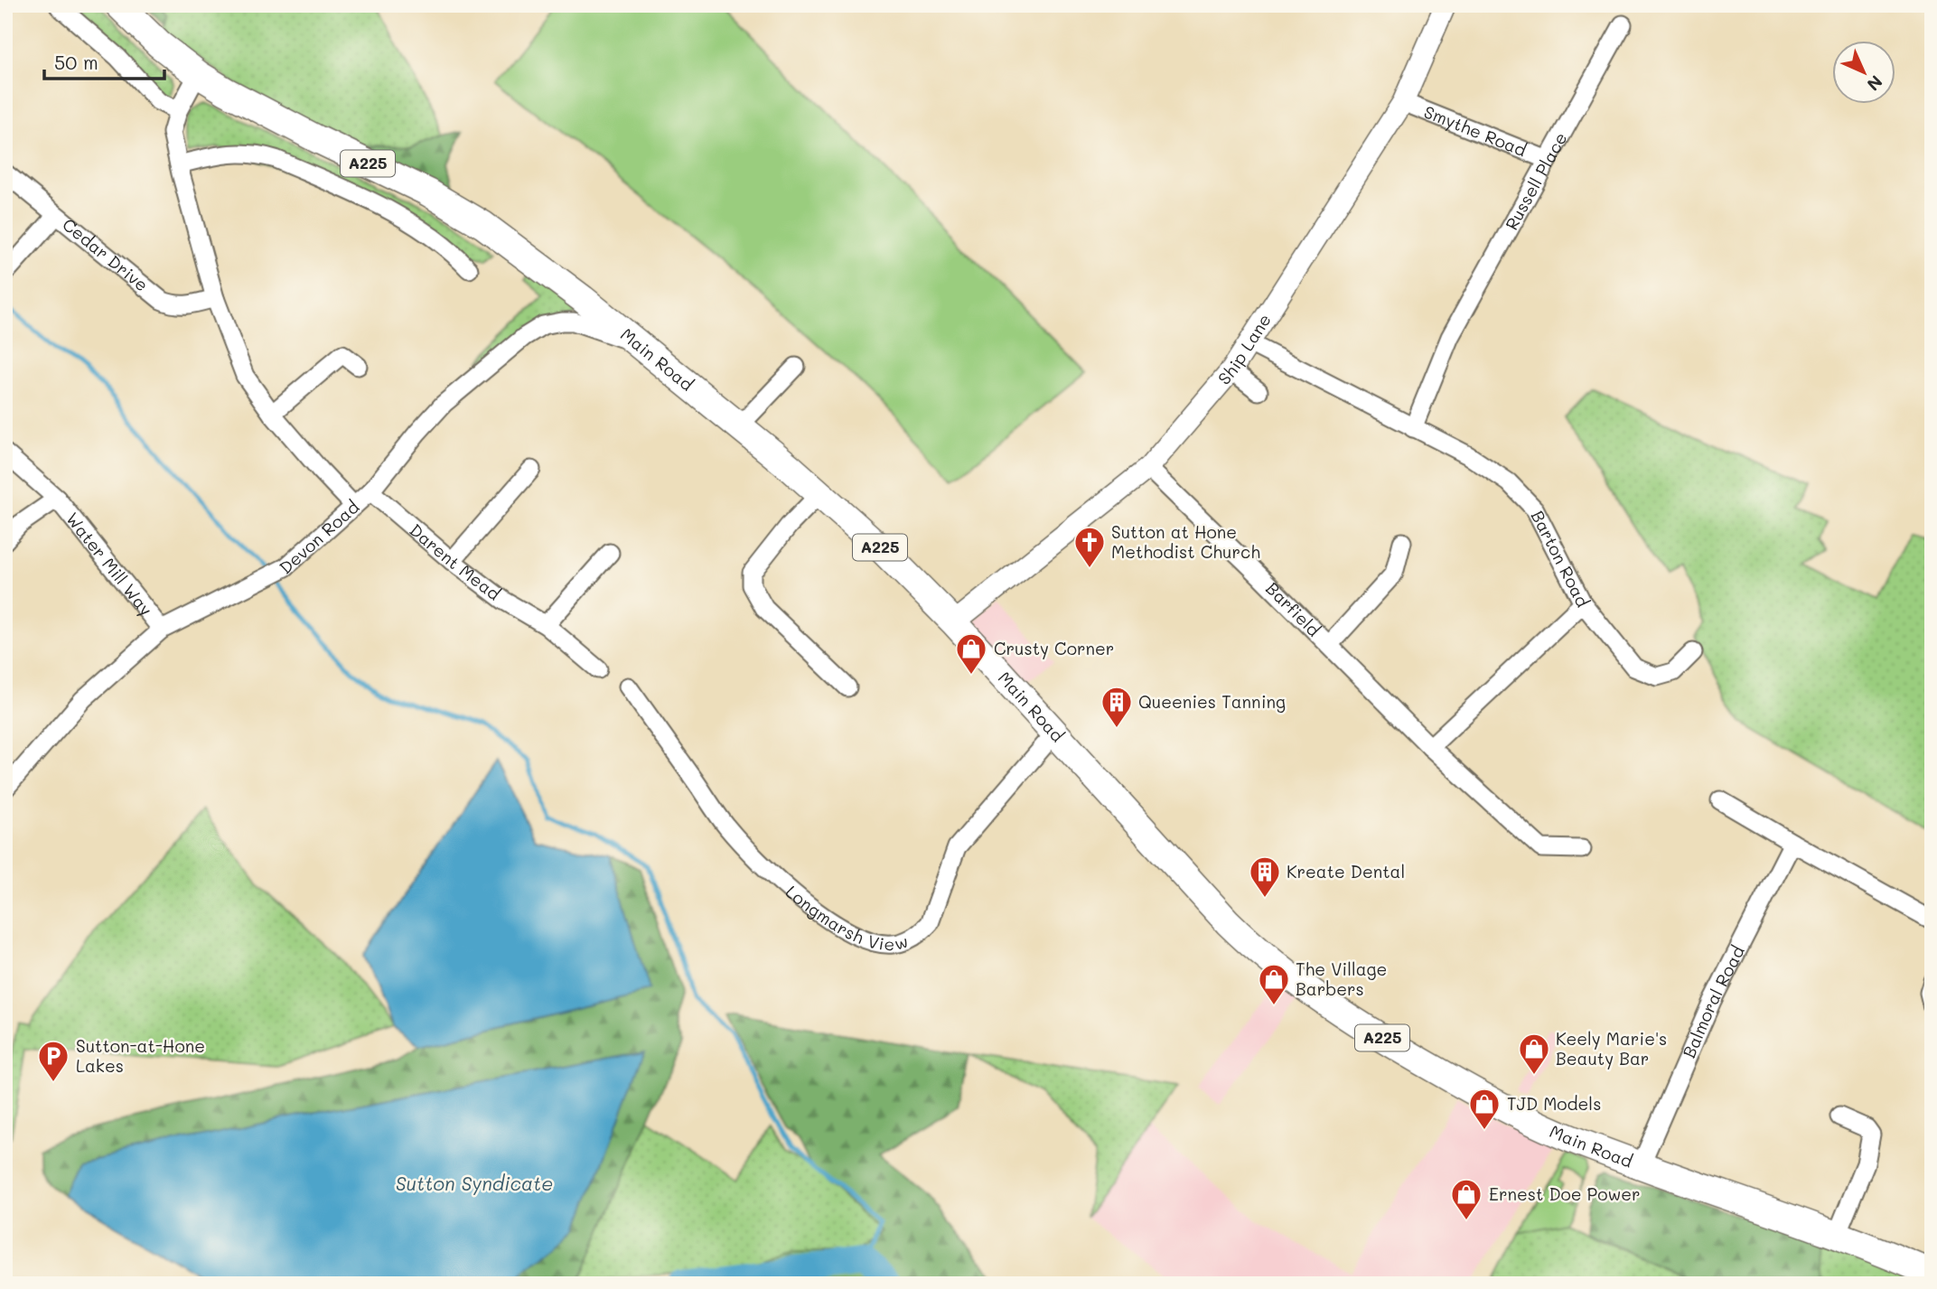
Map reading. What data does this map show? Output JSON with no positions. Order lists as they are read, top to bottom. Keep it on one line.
{"streets":{"main road":["A225","Main Road"],"street":["Smythe Road","Russell Place","Cedar Drive","Ship Lane","Devon Road","Barton Road","Darent Mead","Water Mill Way","Barfield","Longmarsh View","Balmoral Road"]},"crossings":[["Smythe Road","Russell Place"],["Smythe Road","Ship Lane"],["Russell Place","Barton Road"],["Ship Lane","Main Road"],["Ship Lane","Barton Road"],["Ship Lane","Barfield"],["Main Road","Devon Road"],["Main Road","Longmarsh View"],["Main Road","Balmoral Road"],["Devon Road","Darent Mead"],["Devon Road","Water Mill Way"]],"water":["Sutton Syndicate"],"places":{"church":["Sutton at Hone Methodist Church"],"shop":["Crusty Corner","The Village Barbers","Keely Marie's Beauty Bar","TJD Models","Ernest Doe Power"],"building":["Queenies Tanning","Kreate Dental"],"parking":["Sutton-at-Hone Lakes"]},"scale_bar":"50 m","north":"bottom right"}
